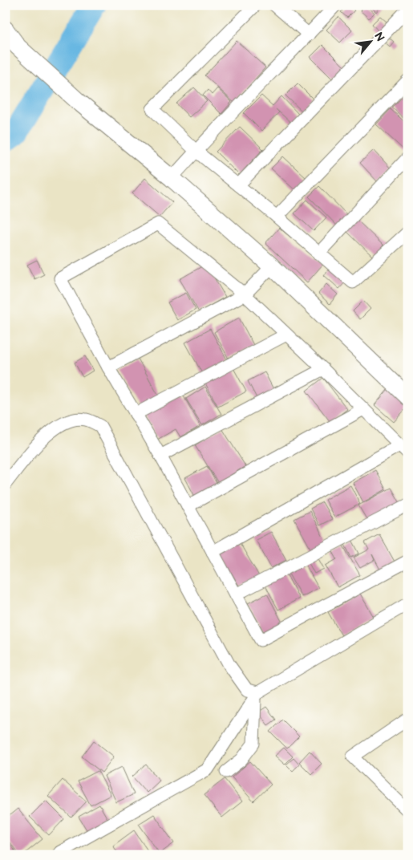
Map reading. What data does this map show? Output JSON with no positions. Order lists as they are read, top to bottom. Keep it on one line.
{"north":"top right"}
